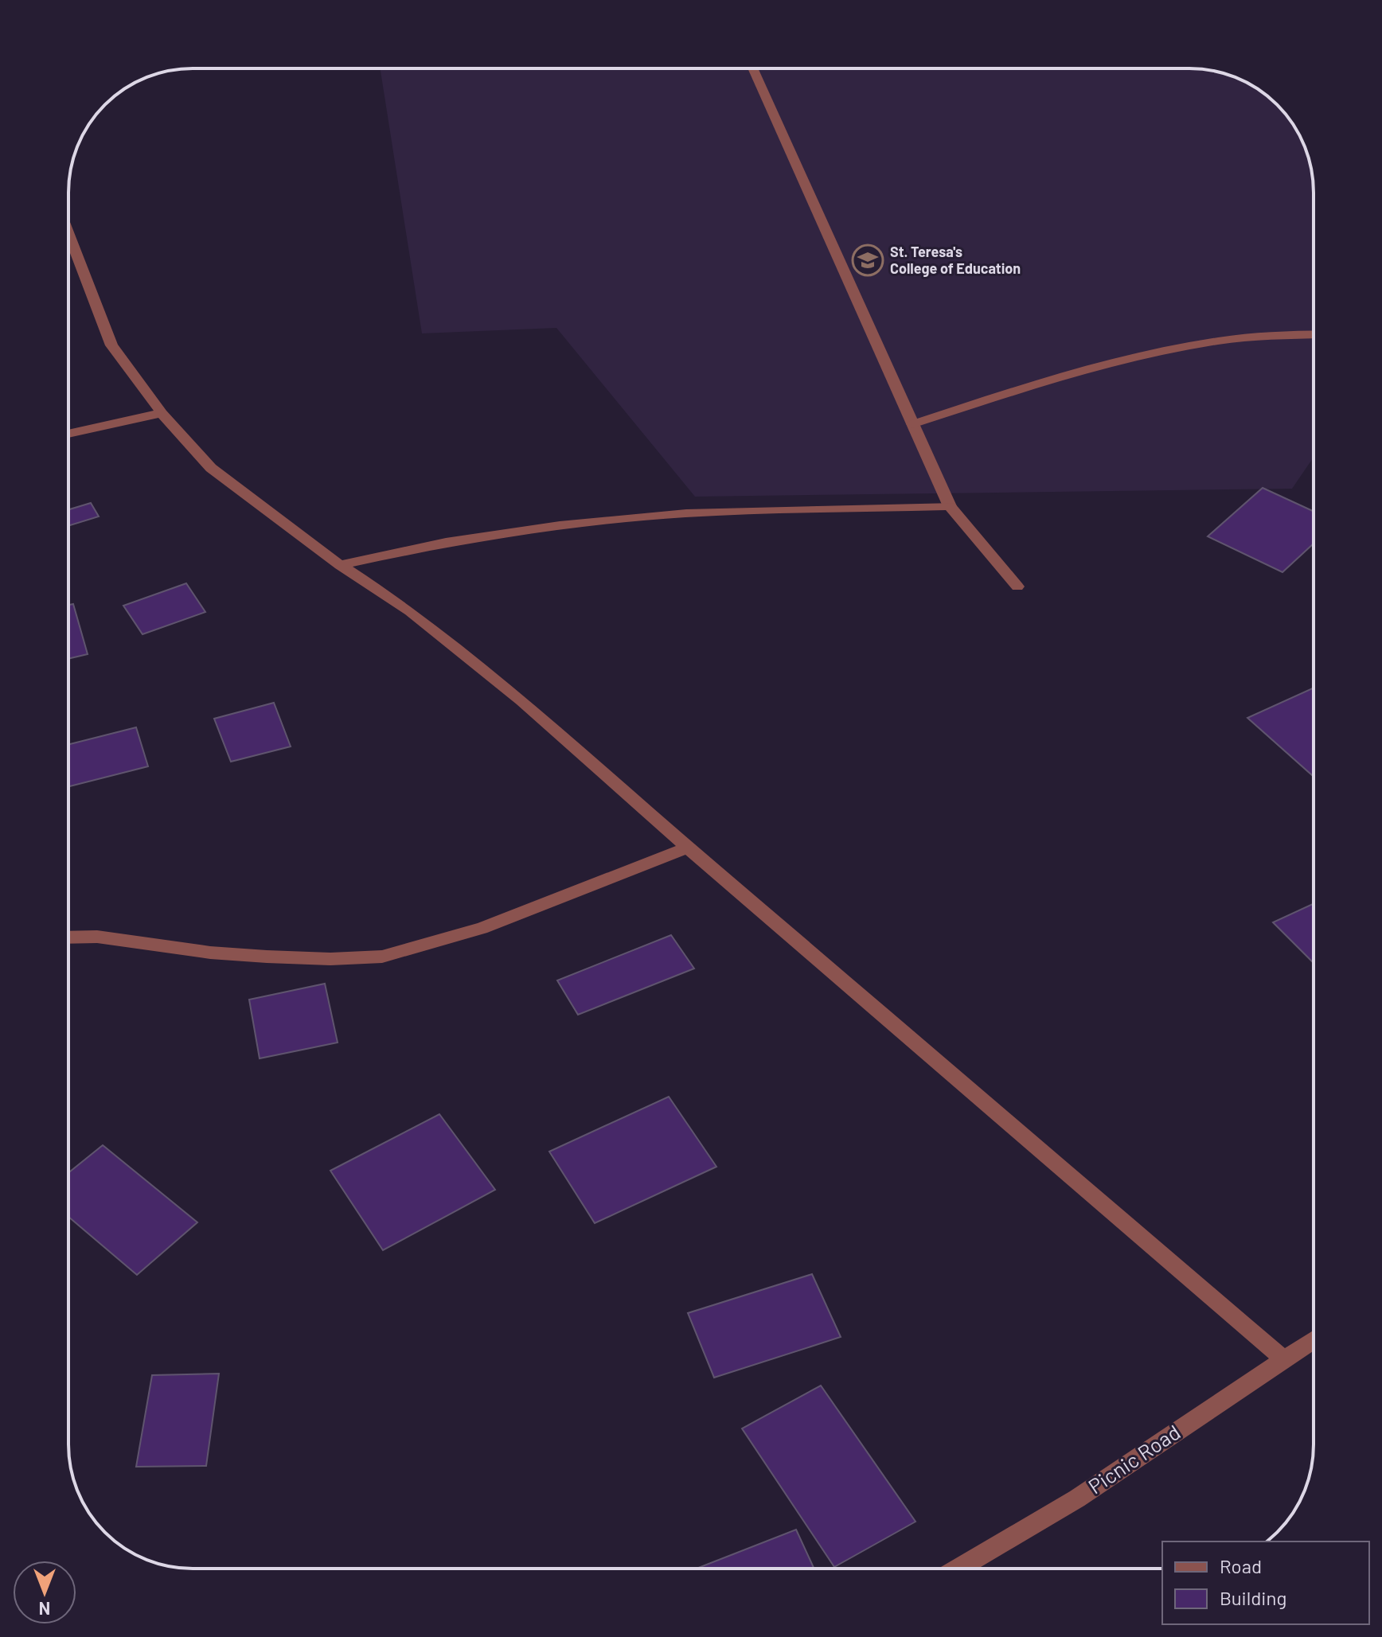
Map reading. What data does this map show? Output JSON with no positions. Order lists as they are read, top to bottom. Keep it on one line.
{"streets":{"street":["Picnic Road"]},"places":{"school or university":["St. Teresa's College of Education"]},"legend":["Road","Building"],"north":"bottom"}
